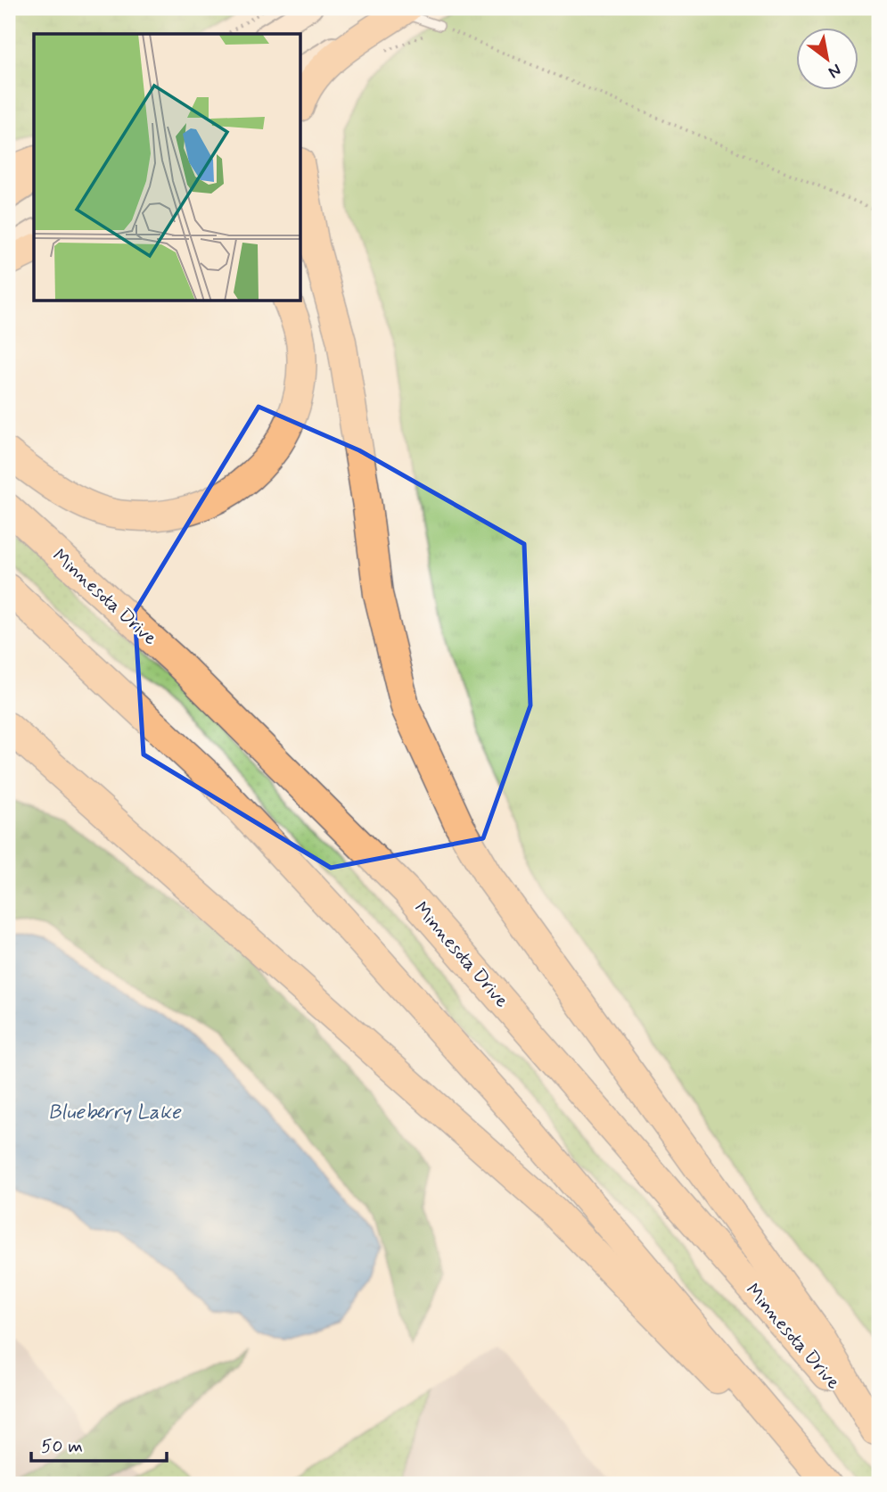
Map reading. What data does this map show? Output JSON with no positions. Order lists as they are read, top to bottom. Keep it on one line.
{"streets":{"highway":["Minnesota Drive"]},"water":["Blueberry Lake"],"scale_bar":"50 m","north":"bottom right"}
